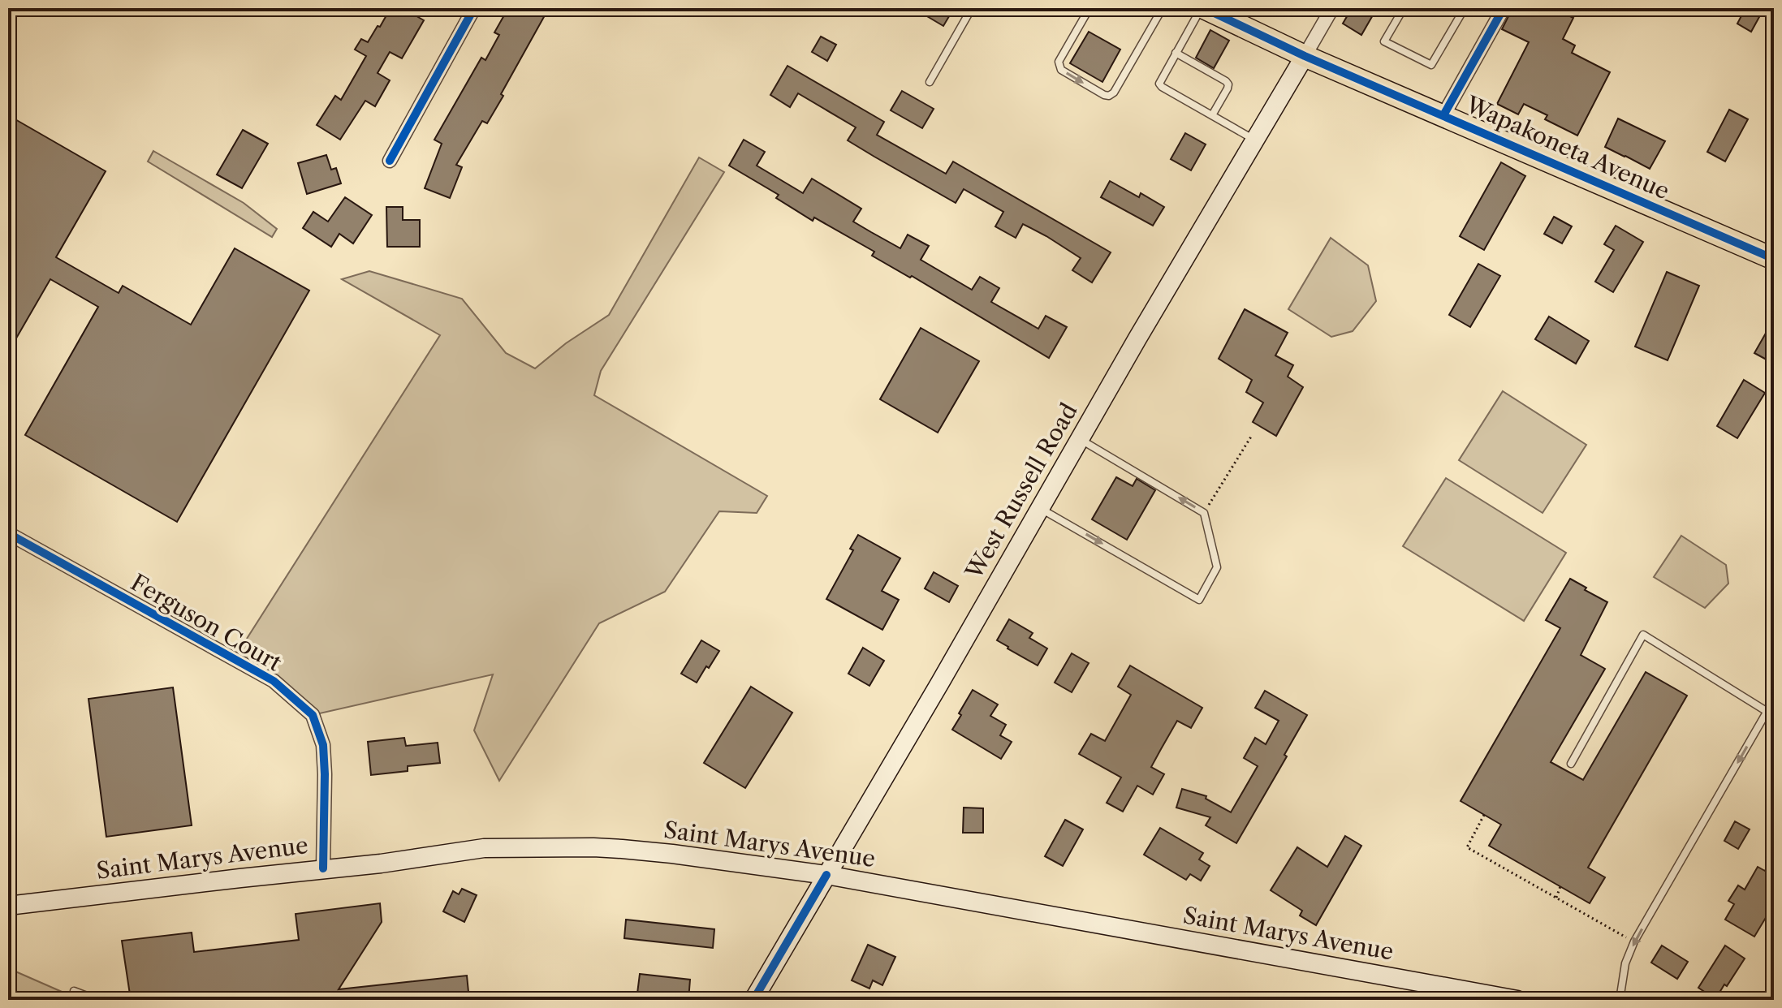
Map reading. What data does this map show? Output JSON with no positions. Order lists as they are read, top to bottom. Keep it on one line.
{"streets":{"main road":["Wapakoneta Avenue","West Russell Road","Saint Marys Avenue"],"street":["Ferguson Court"]},"crossings":[["Wapakoneta Avenue","West Russell Road"],["West Russell Road","Saint Marys Avenue"],["Ferguson Court","Saint Marys Avenue"]]}
